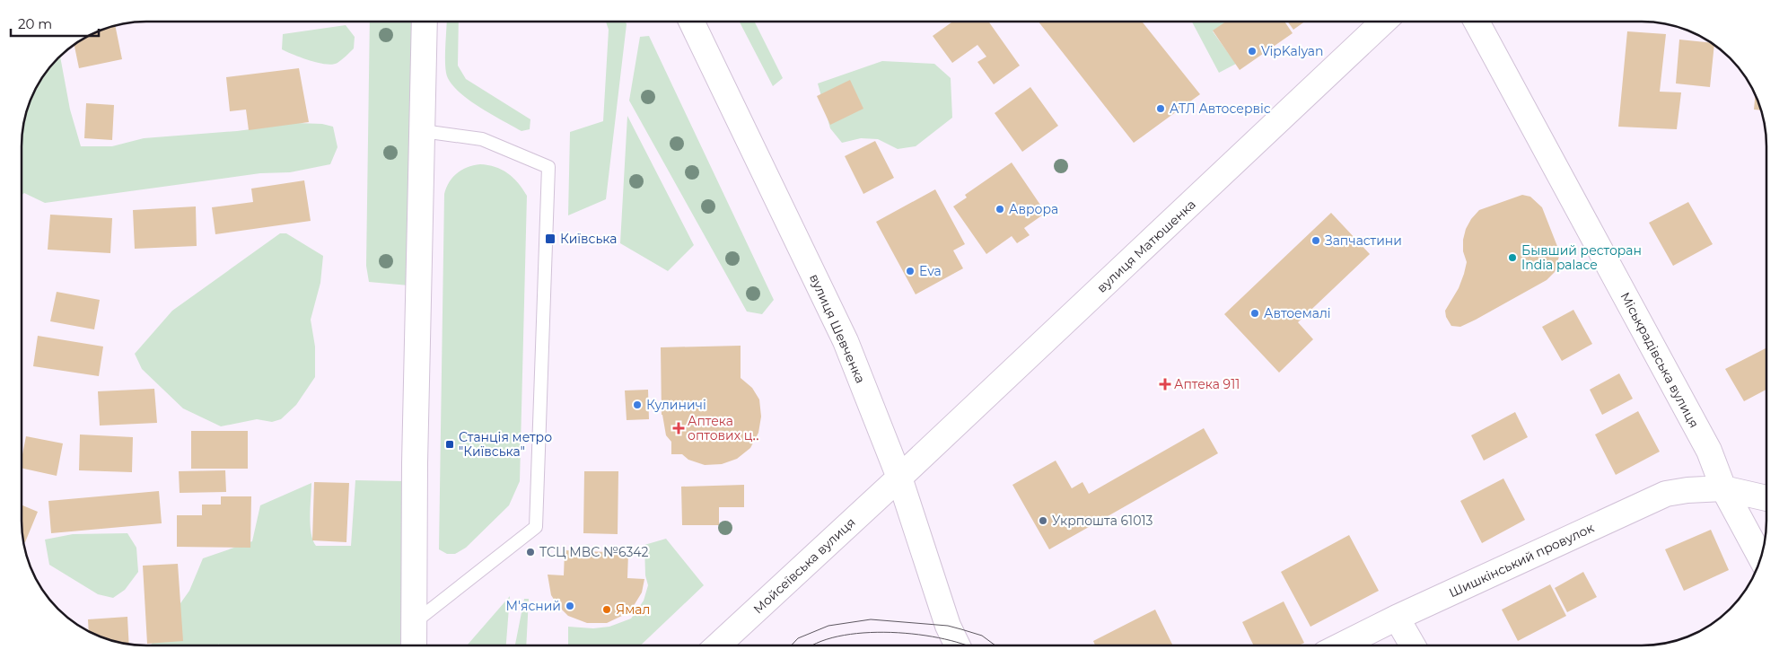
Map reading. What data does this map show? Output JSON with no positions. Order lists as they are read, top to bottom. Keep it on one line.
{"streets":{"main road":["вулиця Матюшенка","вулиця Шевченка","Міськрадівська вулиця","Шишкінський провулок","Мойсеївська вулиця"]},"crossings":[["вулиця Матюшенка","вулиця Шевченка"],["вулиця Матюшенка","Мойсеївська вулиця"],["вулиця Шевченка","Мойсеївська вулиця"],["Міськрадівська вулиця","Шишкінський провулок"]],"places":{"other":["VipKalyan","АТЛ Автосервіс","Аврора","Запчастини","Бывший ресторан India palace","Eva","Автоемалі","Кулиничі","Укрпошта 61013","ТСЦ МВС №6342","М'ясний","Ямал"],"transit":["Київська","Станція метро \"Київська\""],"health":["Аптека 911","Аптека оптових ц‥"]},"scale_bar":"20 m"}
